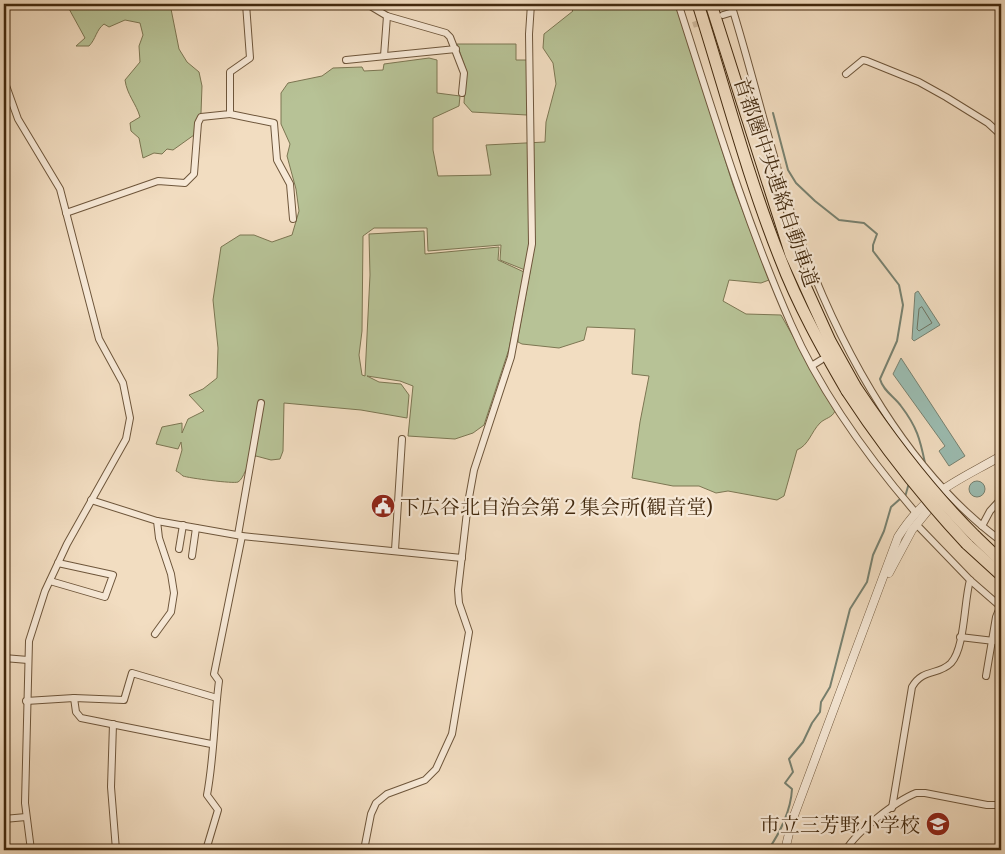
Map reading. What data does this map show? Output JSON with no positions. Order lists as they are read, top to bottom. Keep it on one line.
{"streets":{"highway":["首都圏中央連絡自動車道"]},"places":{"public building":["下広谷北自治会第２集会所(観音堂)"],"school or university":["市立三芳野小学校"]}}
